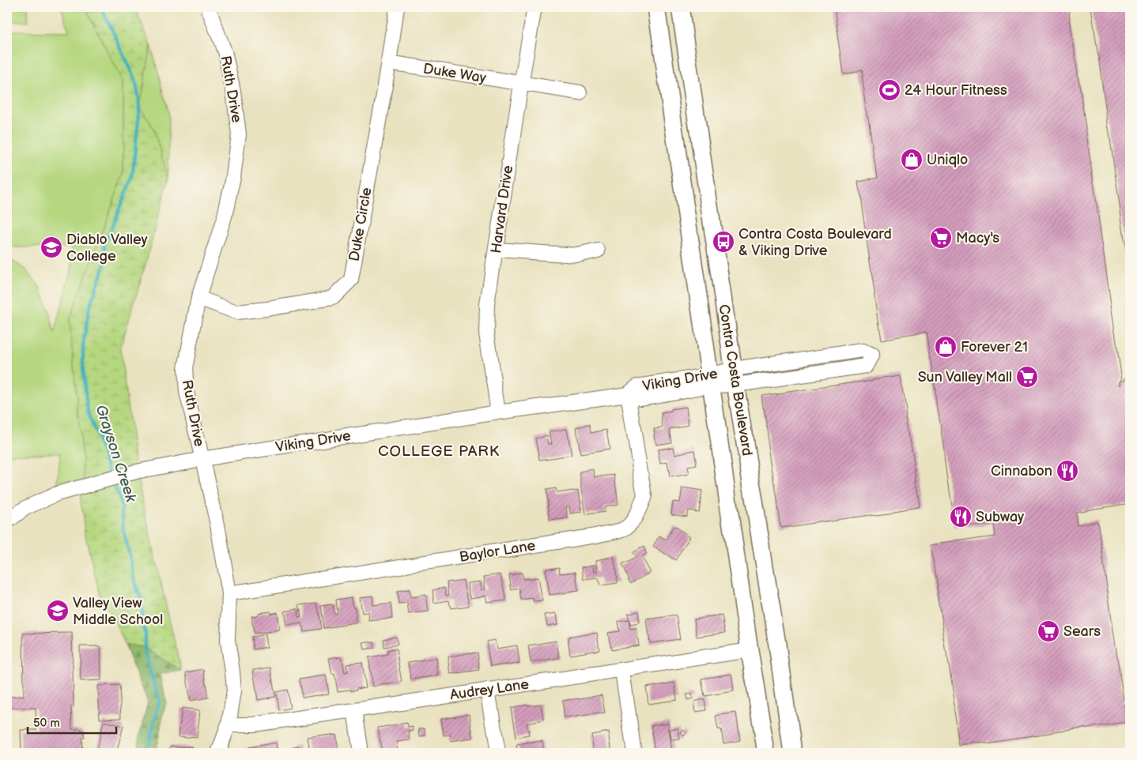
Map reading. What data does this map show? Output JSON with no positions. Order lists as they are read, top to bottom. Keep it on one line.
{"streets":{"main road":["Contra Costa Boulevard"],"street":["Duke Way","Ruth Drive","Harvard Drive","Duke Circle","Viking Drive","Baylor Lane","Audrey Lane"]},"crossings":[["Duke Way","Harvard Drive"],["Duke Way","Duke Circle"],["Ruth Drive","Duke Circle"],["Ruth Drive","Viking Drive"],["Ruth Drive","Baylor Lane"],["Ruth Drive","Audrey Lane"],["Harvard Drive","Viking Drive"],["Viking Drive","Contra Costa Boulevard"],["Viking Drive","Baylor Lane"],["Contra Costa Boulevard","Audrey Lane"]],"districts":["COLLEGE PARK"],"water":["Grayson Creek"],"places":{"sports":["24 Hour Fitness"],"shop":["Uniqlo","Forever 21"],"supermarket":["Macy's","Sun Valley Mall","Sears"],"bus stop":["Contra Costa Boulevard & Viking Drive"],"school or university":["Diablo Valley College","Valley View Middle School"],"restaurant":["Cinnabon","Subway"]},"scale_bar":"50 m"}
